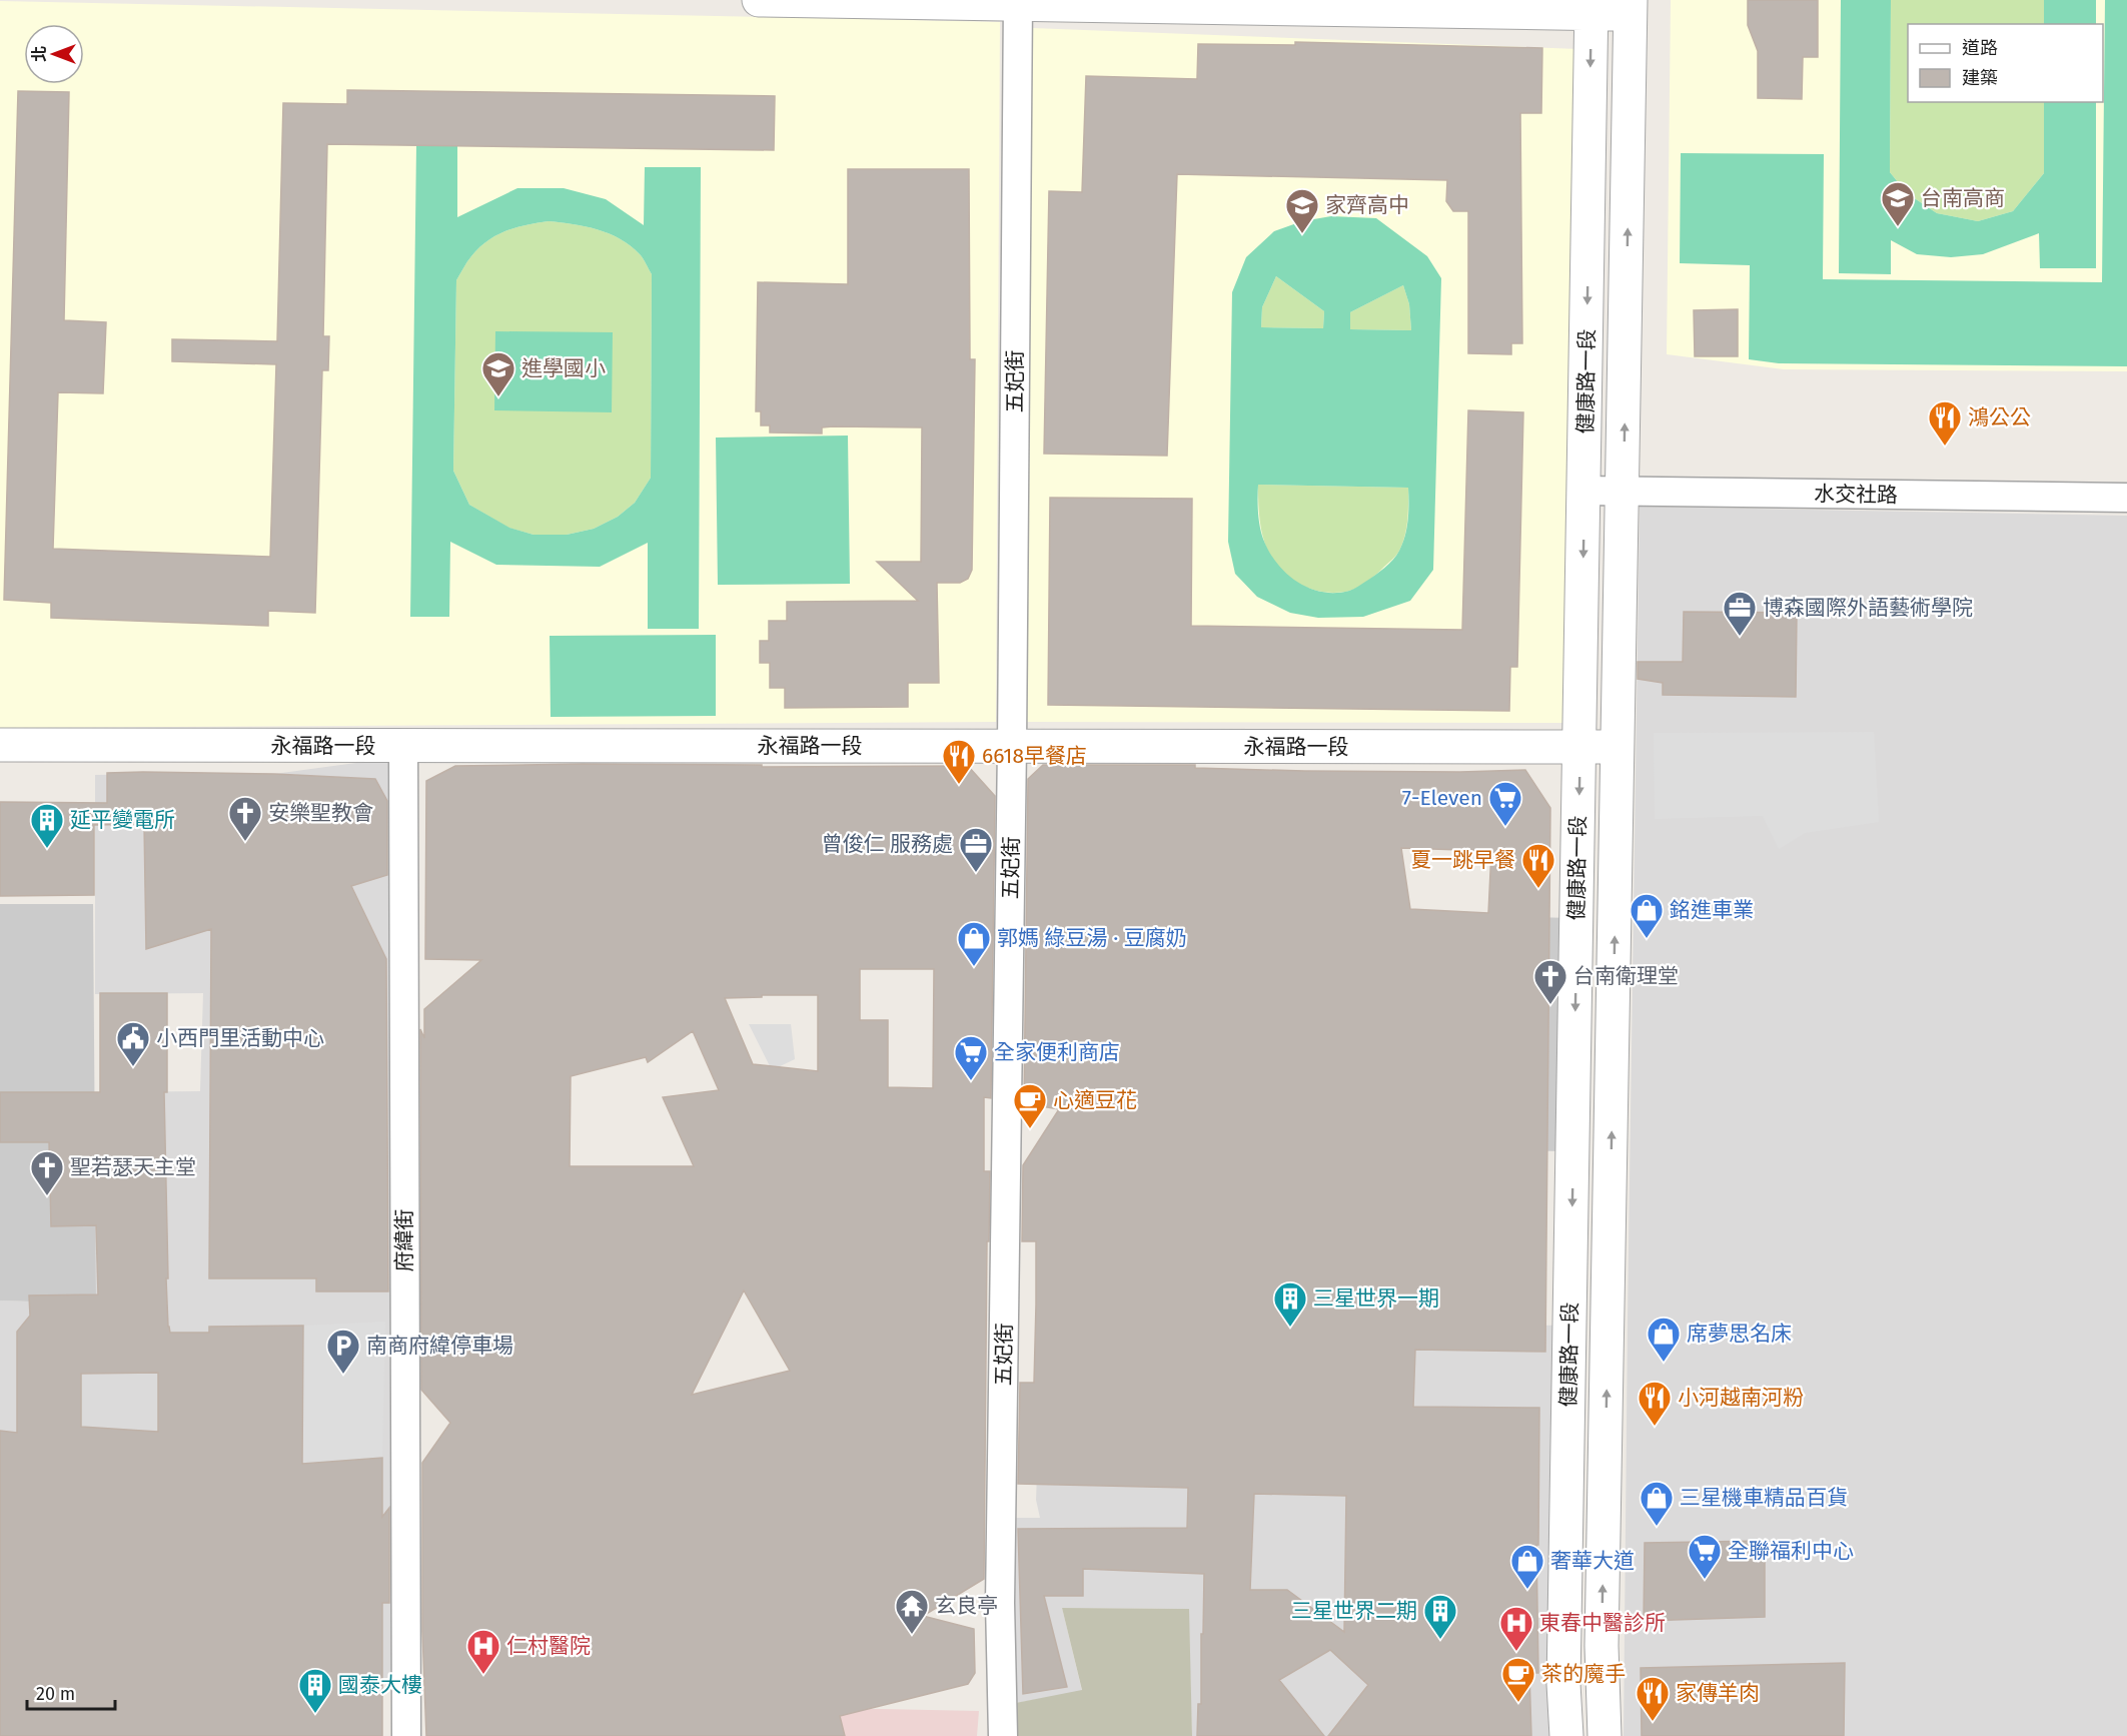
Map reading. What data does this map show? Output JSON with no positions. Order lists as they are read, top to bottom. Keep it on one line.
{"streets":{"street":["五妃街","健康路一段","水交社路","永福路一段","府緯街"]},"crossings":[["五妃街","永福路一段"],["健康路一段","水交社路"],["健康路一段","永福路一段"],["永福路一段","府緯街"]],"places":{"school or university":["台南高商","家齊高中","進學國小"],"restaurant":["鴻公公","6618早餐店","夏一跳早餐","小河越南河粉","家傳羊肉"],"office":["博森國際外語藝術學院","曾俊仁 服務處"],"supermarket":["7-Eleven","全家便利商店","全聯福利中心"],"church":["安樂聖教會","台南衛理堂","聖若瑟天主堂"],"building":["延平變電所","三星世界一期","三星世界二期","國泰大樓"],"shop":["銘進車業","郭媽 綠豆湯 · 豆腐奶","席夢思名床","三星機車精品百貨","奢華大道"],"public building":["小西門里活動中心"],"cafe":["心適豆花","茶的魔手"],"parking":["南商府緯停車場"],"temple":["玄良亭"],"hospital":["東春中醫診所","仁村醫院"]},"legend":["道路","建築"],"scale_bar":"20 m","north":"left"}
